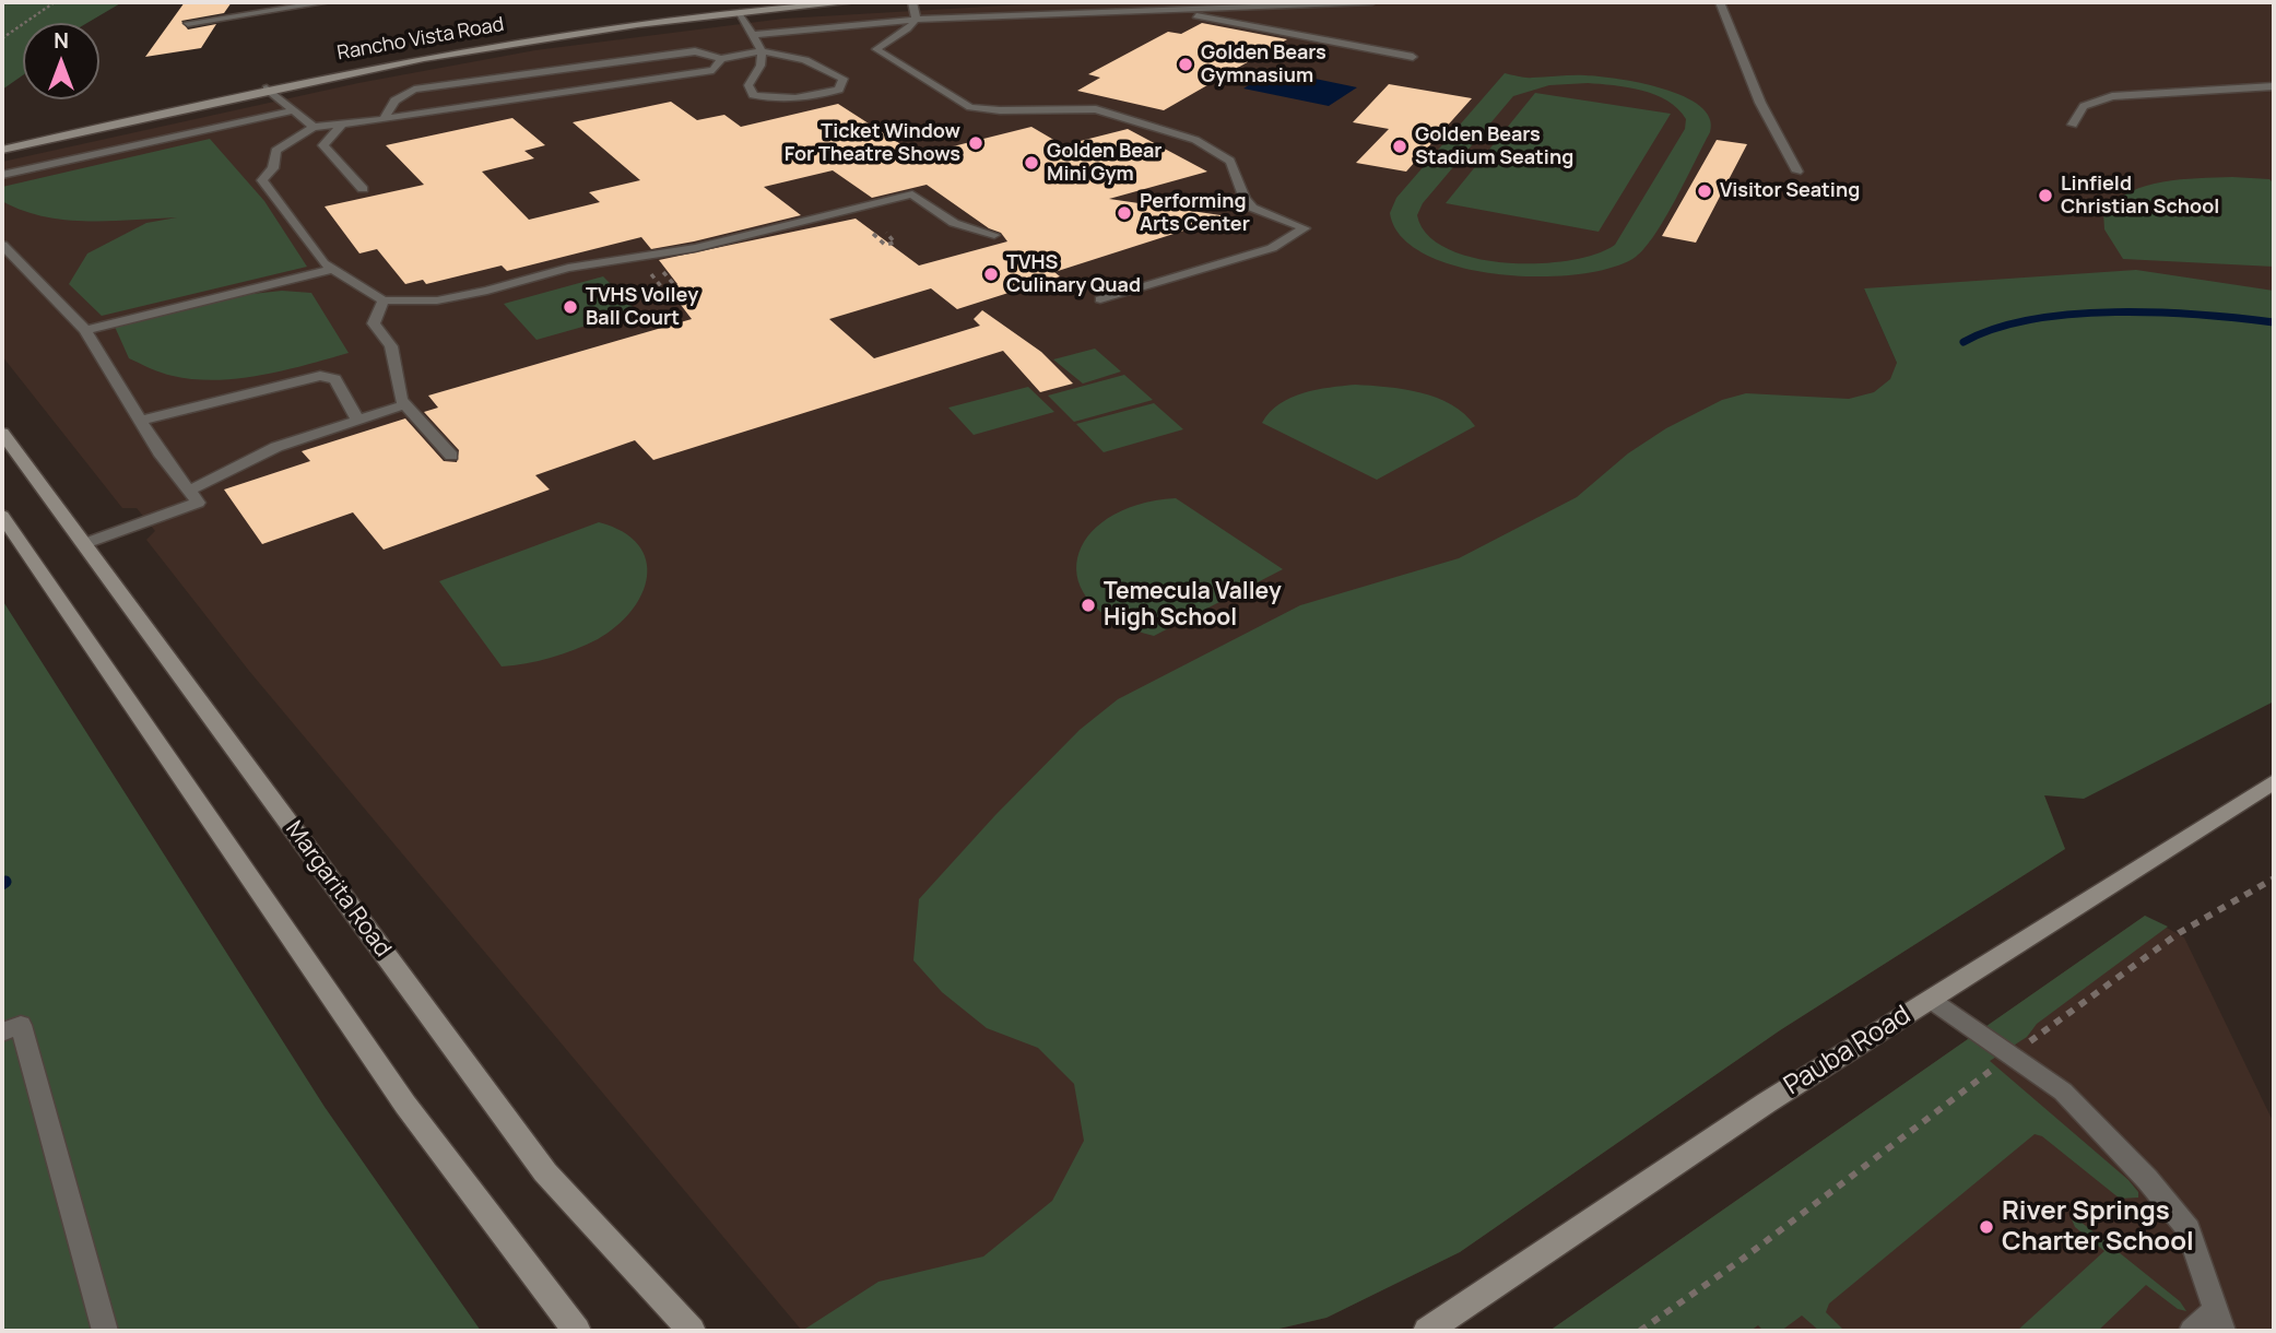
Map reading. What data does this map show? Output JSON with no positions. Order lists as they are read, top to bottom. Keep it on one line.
{"streets":{"main road":["Rancho Vista Road","Margarita Road","Pauba Road"]},"places":["Golden Bears Gymnasium","Ticket Window For Theatre Shows","Golden Bears Stadium Seating","Golden Bear Mini Gym","Visitor Seating","Linfield Christian School","Performing Arts Center","TVHS Culinary Quad","TVHS Volley Ball Court","Temecula Valley High School","River Springs Charter School"],"north":"top"}
